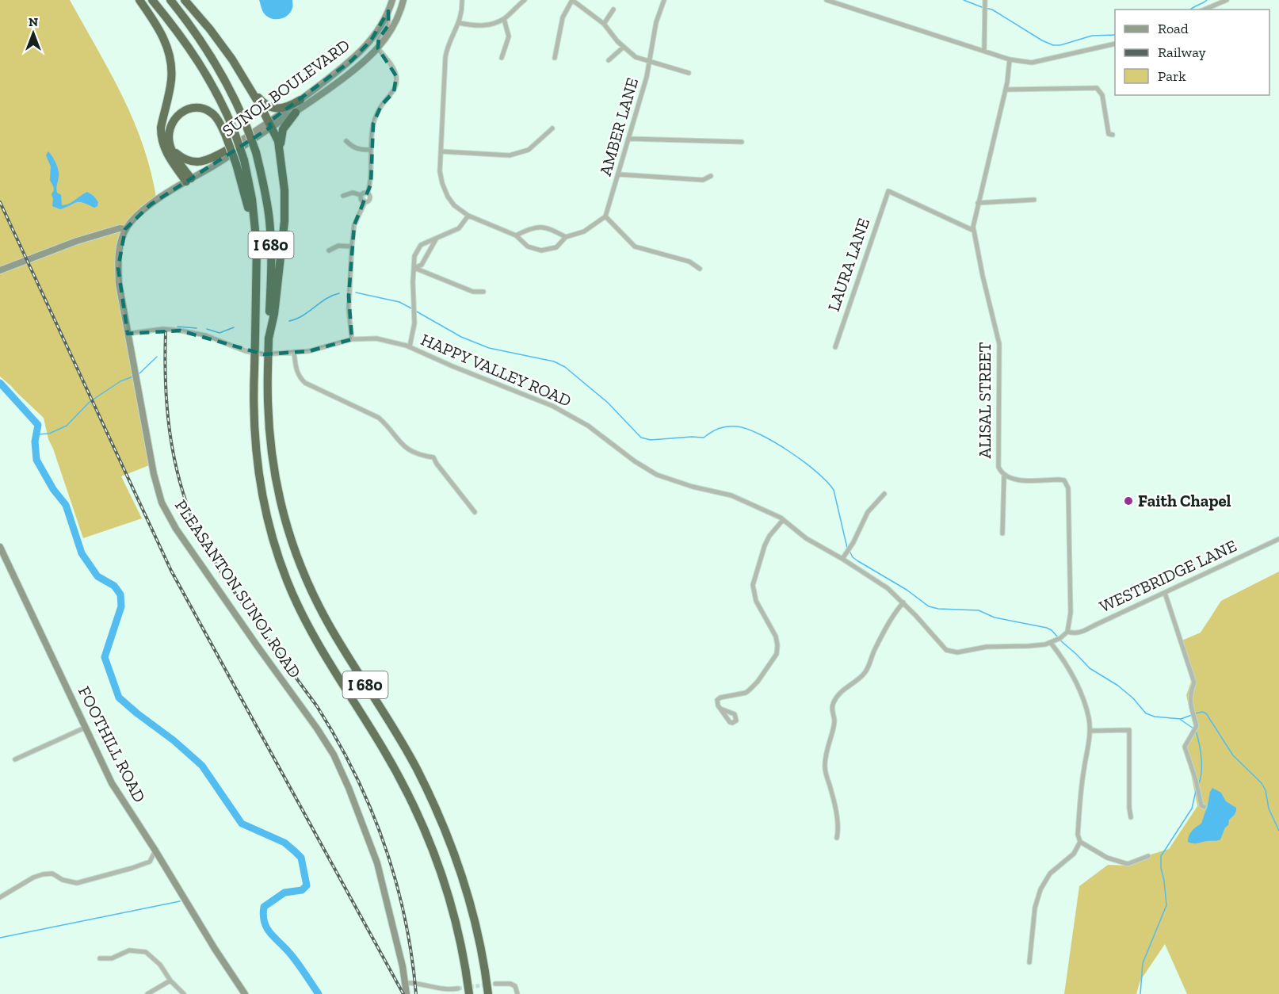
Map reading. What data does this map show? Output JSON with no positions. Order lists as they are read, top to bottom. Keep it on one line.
{"streets":{"highway":["I 680"],"main road":["SUNOL BOULEVARD","PLEASANTON SUNOL ROAD","FOOTHILL ROAD"],"street":["AMBER LANE","LAURA LANE","HAPPY VALLEY ROAD","ALISAL STREET","WESTBRIDGE LANE"]},"crossings":[["SUNOL BOULEVARD","PLEASANTON SUNOL ROAD"],["LAURA LANE","ALISAL STREET"],["HAPPY VALLEY ROAD","ALISAL STREET"],["HAPPY VALLEY ROAD","WESTBRIDGE LANE"],["HAPPY VALLEY ROAD","PLEASANTON SUNOL ROAD"],["ALISAL STREET","WESTBRIDGE LANE"]],"places":["Faith Chapel"],"legend":["Road","Railway","Park"],"north":"top"}
